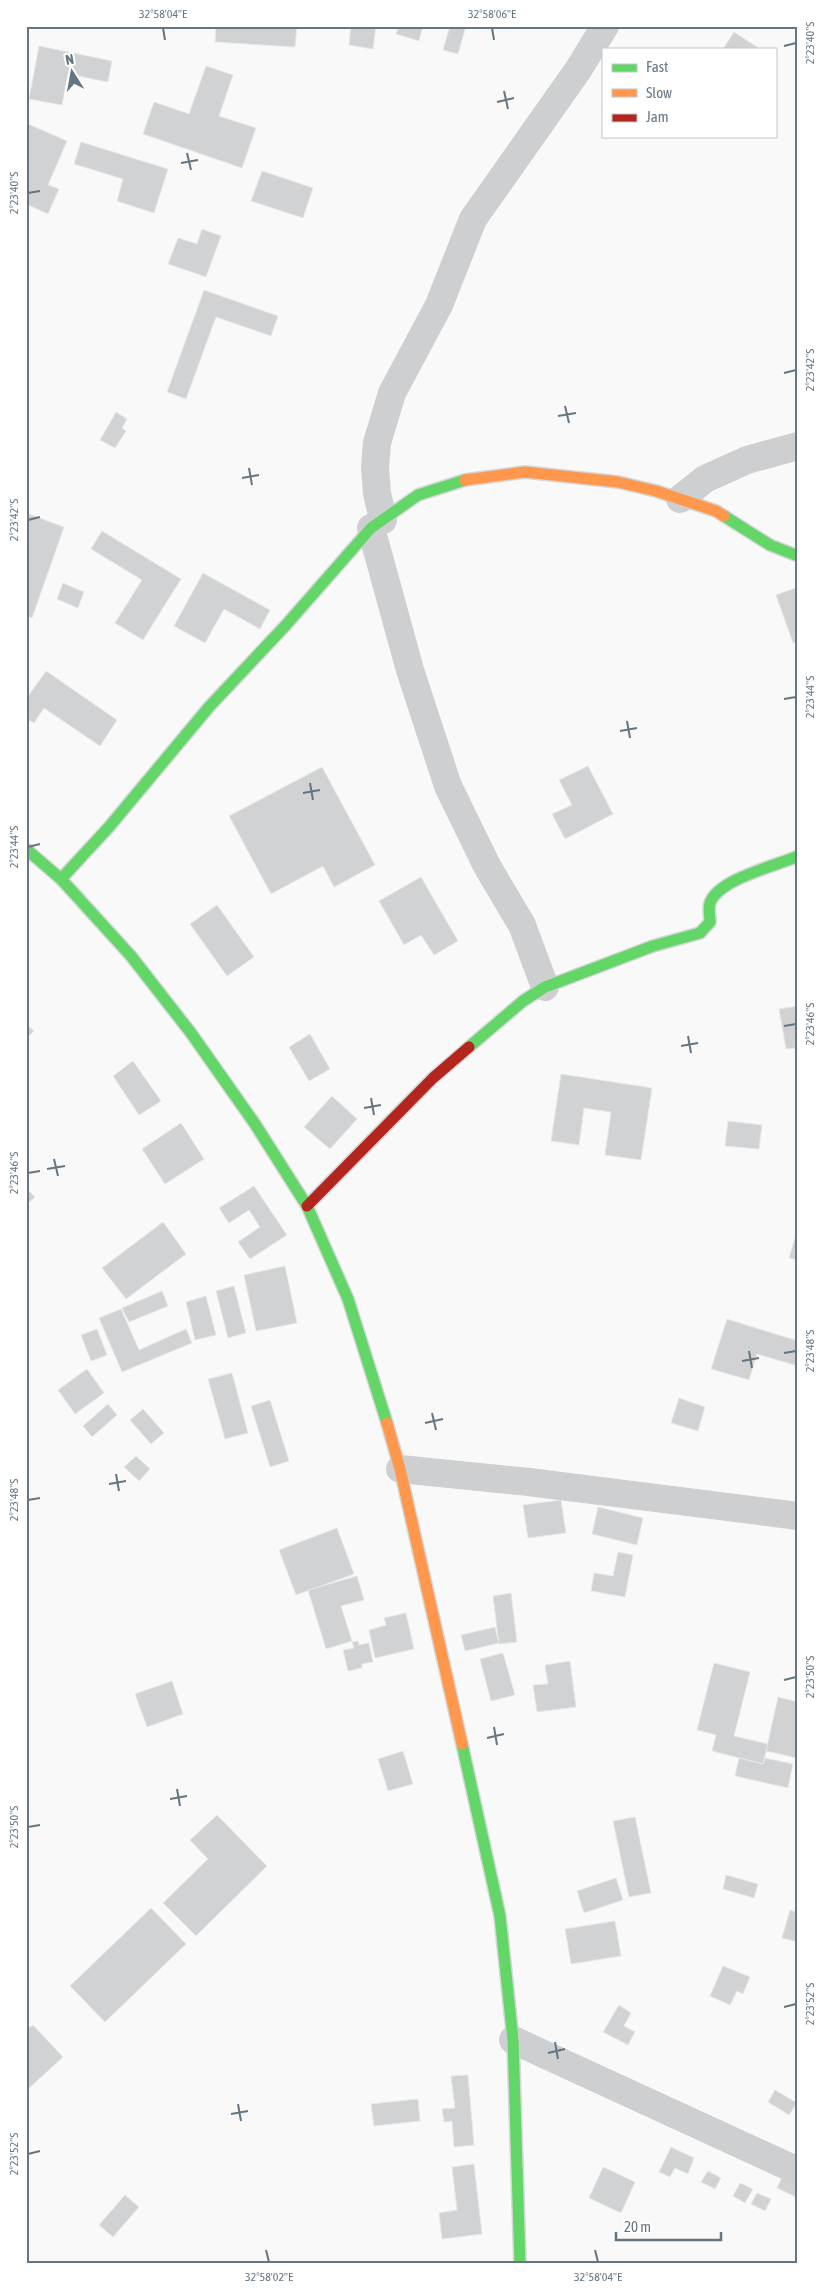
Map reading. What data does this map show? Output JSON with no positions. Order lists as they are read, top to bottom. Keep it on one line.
{"legend":["Fast","Slow","Jam"],"scale_bar":"20 m","north":"top","coordinates":["32°58'04\"E","32°58'06\"E","2°23'40\"S","2°23'42\"S","2°23'44\"S","2°23'46\"S","2°23'48\"S","2°23'50\"S","2°23'52\"S","32°58'02\"E"]}
